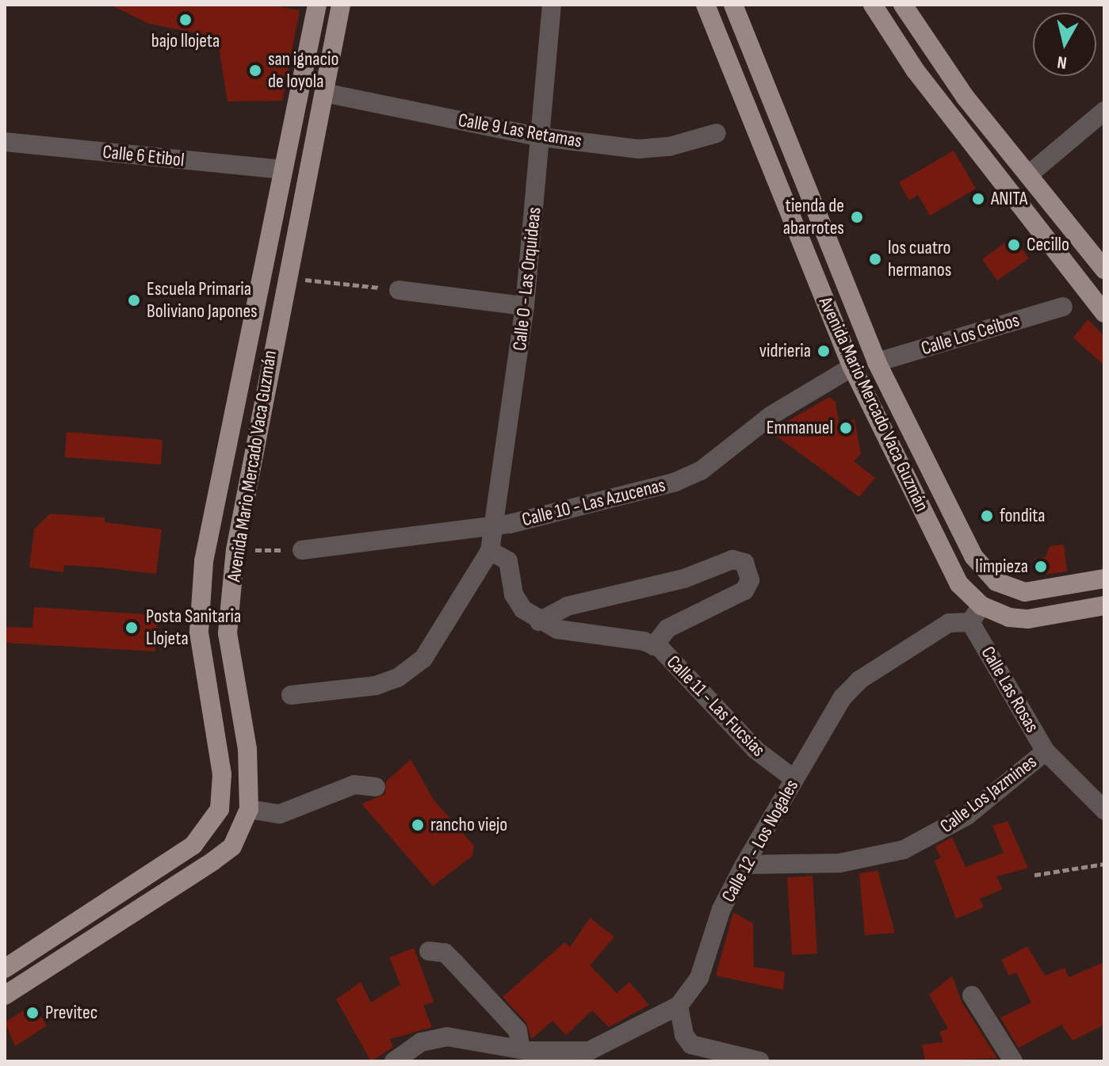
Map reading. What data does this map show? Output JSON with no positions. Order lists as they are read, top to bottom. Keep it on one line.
{"streets":{"main road":["Avenida Mario Mercado Vaca Guzmán"],"street":["Calle 9 Las Retamas","Calle 6 Etibol","Calle O - Las Orquideas","Calle Los Ceibos","Calle 10 - Las Azucenas","Calle Las Rosas","Calle 11 - Las Fucsias","Calle Los Jazmines","Calle 12 - Los Nogales"]},"crossings":[["Calle 9 Las Retamas","Calle O - Las Orquideas"],["Calle 9 Las Retamas","Avenida Mario Mercado Vaca Guzmán"],["Calle 6 Etibol","Avenida Mario Mercado Vaca Guzmán"],["Calle O - Las Orquideas","Calle 10 - Las Azucenas"],["Calle O - Las Orquideas","Calle 11 - Las Fucsias"],["Calle Los Ceibos","Avenida Mario Mercado Vaca Guzmán"],["Avenida Mario Mercado Vaca Guzmán","Calle 10 - Las Azucenas"],["Calle Las Rosas","Calle Los Jazmines"],["Calle Las Rosas","Calle 12 - Los Nogales"],["Calle 11 - Las Fucsias","Calle 12 - Los Nogales"],["Calle Los Jazmines","Calle 12 - Los Nogales"]],"places":["bajo llojeta","san ignacio de loyola","ANITA","tienda de abarrotes","Cecillo","los cuatro hermanos","Escuela Primaria Boliviano Japones","vidrieria","Emmanuel","fondita","limpieza","Posta Sanitaria Llojeta","rancho viejo","Previtec"],"north":"bottom"}
